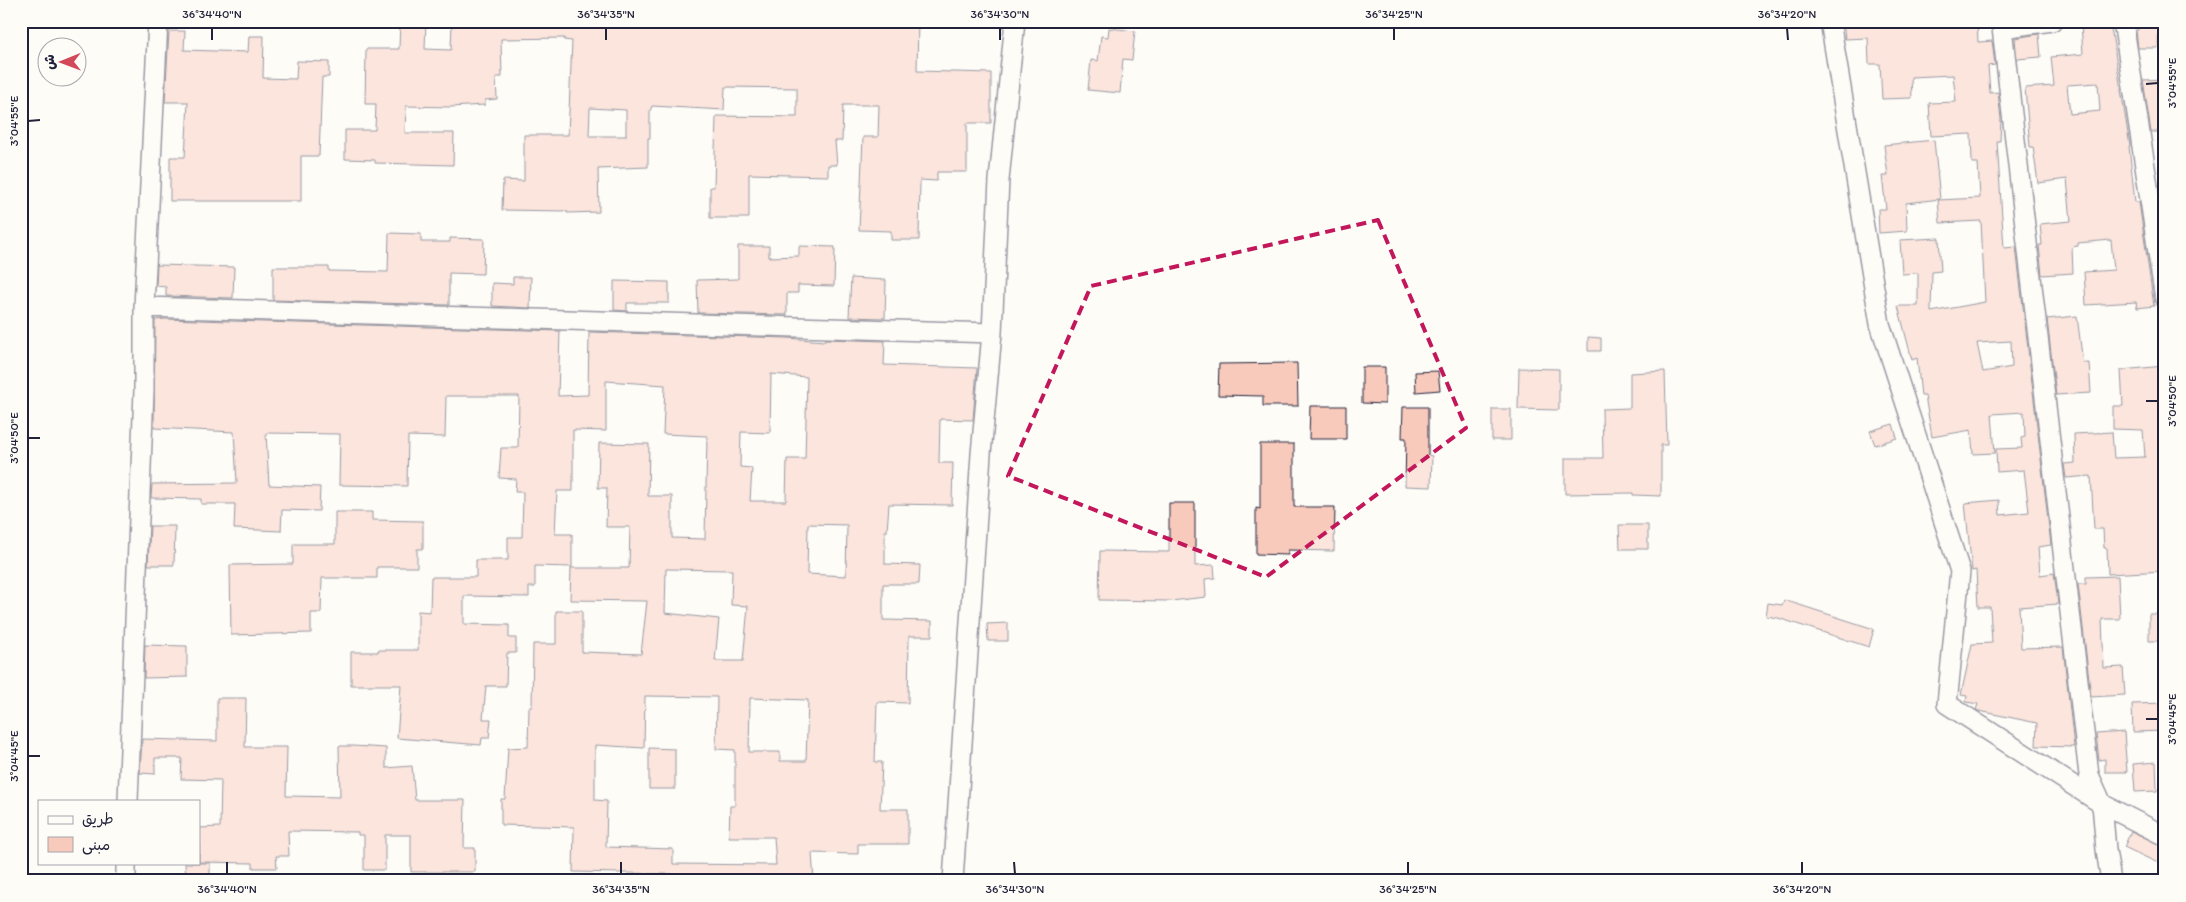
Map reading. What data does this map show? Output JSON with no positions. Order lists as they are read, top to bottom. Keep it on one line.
{"legend":["طريق","مبنى"],"north":"left","coordinates":["36°34'40\"N","36°34'35\"N","36°34'30\"N","36°34'25\"N","36°34'20\"N","3°04'55\"E","3°04'50\"E","3°04'45\"E"]}
